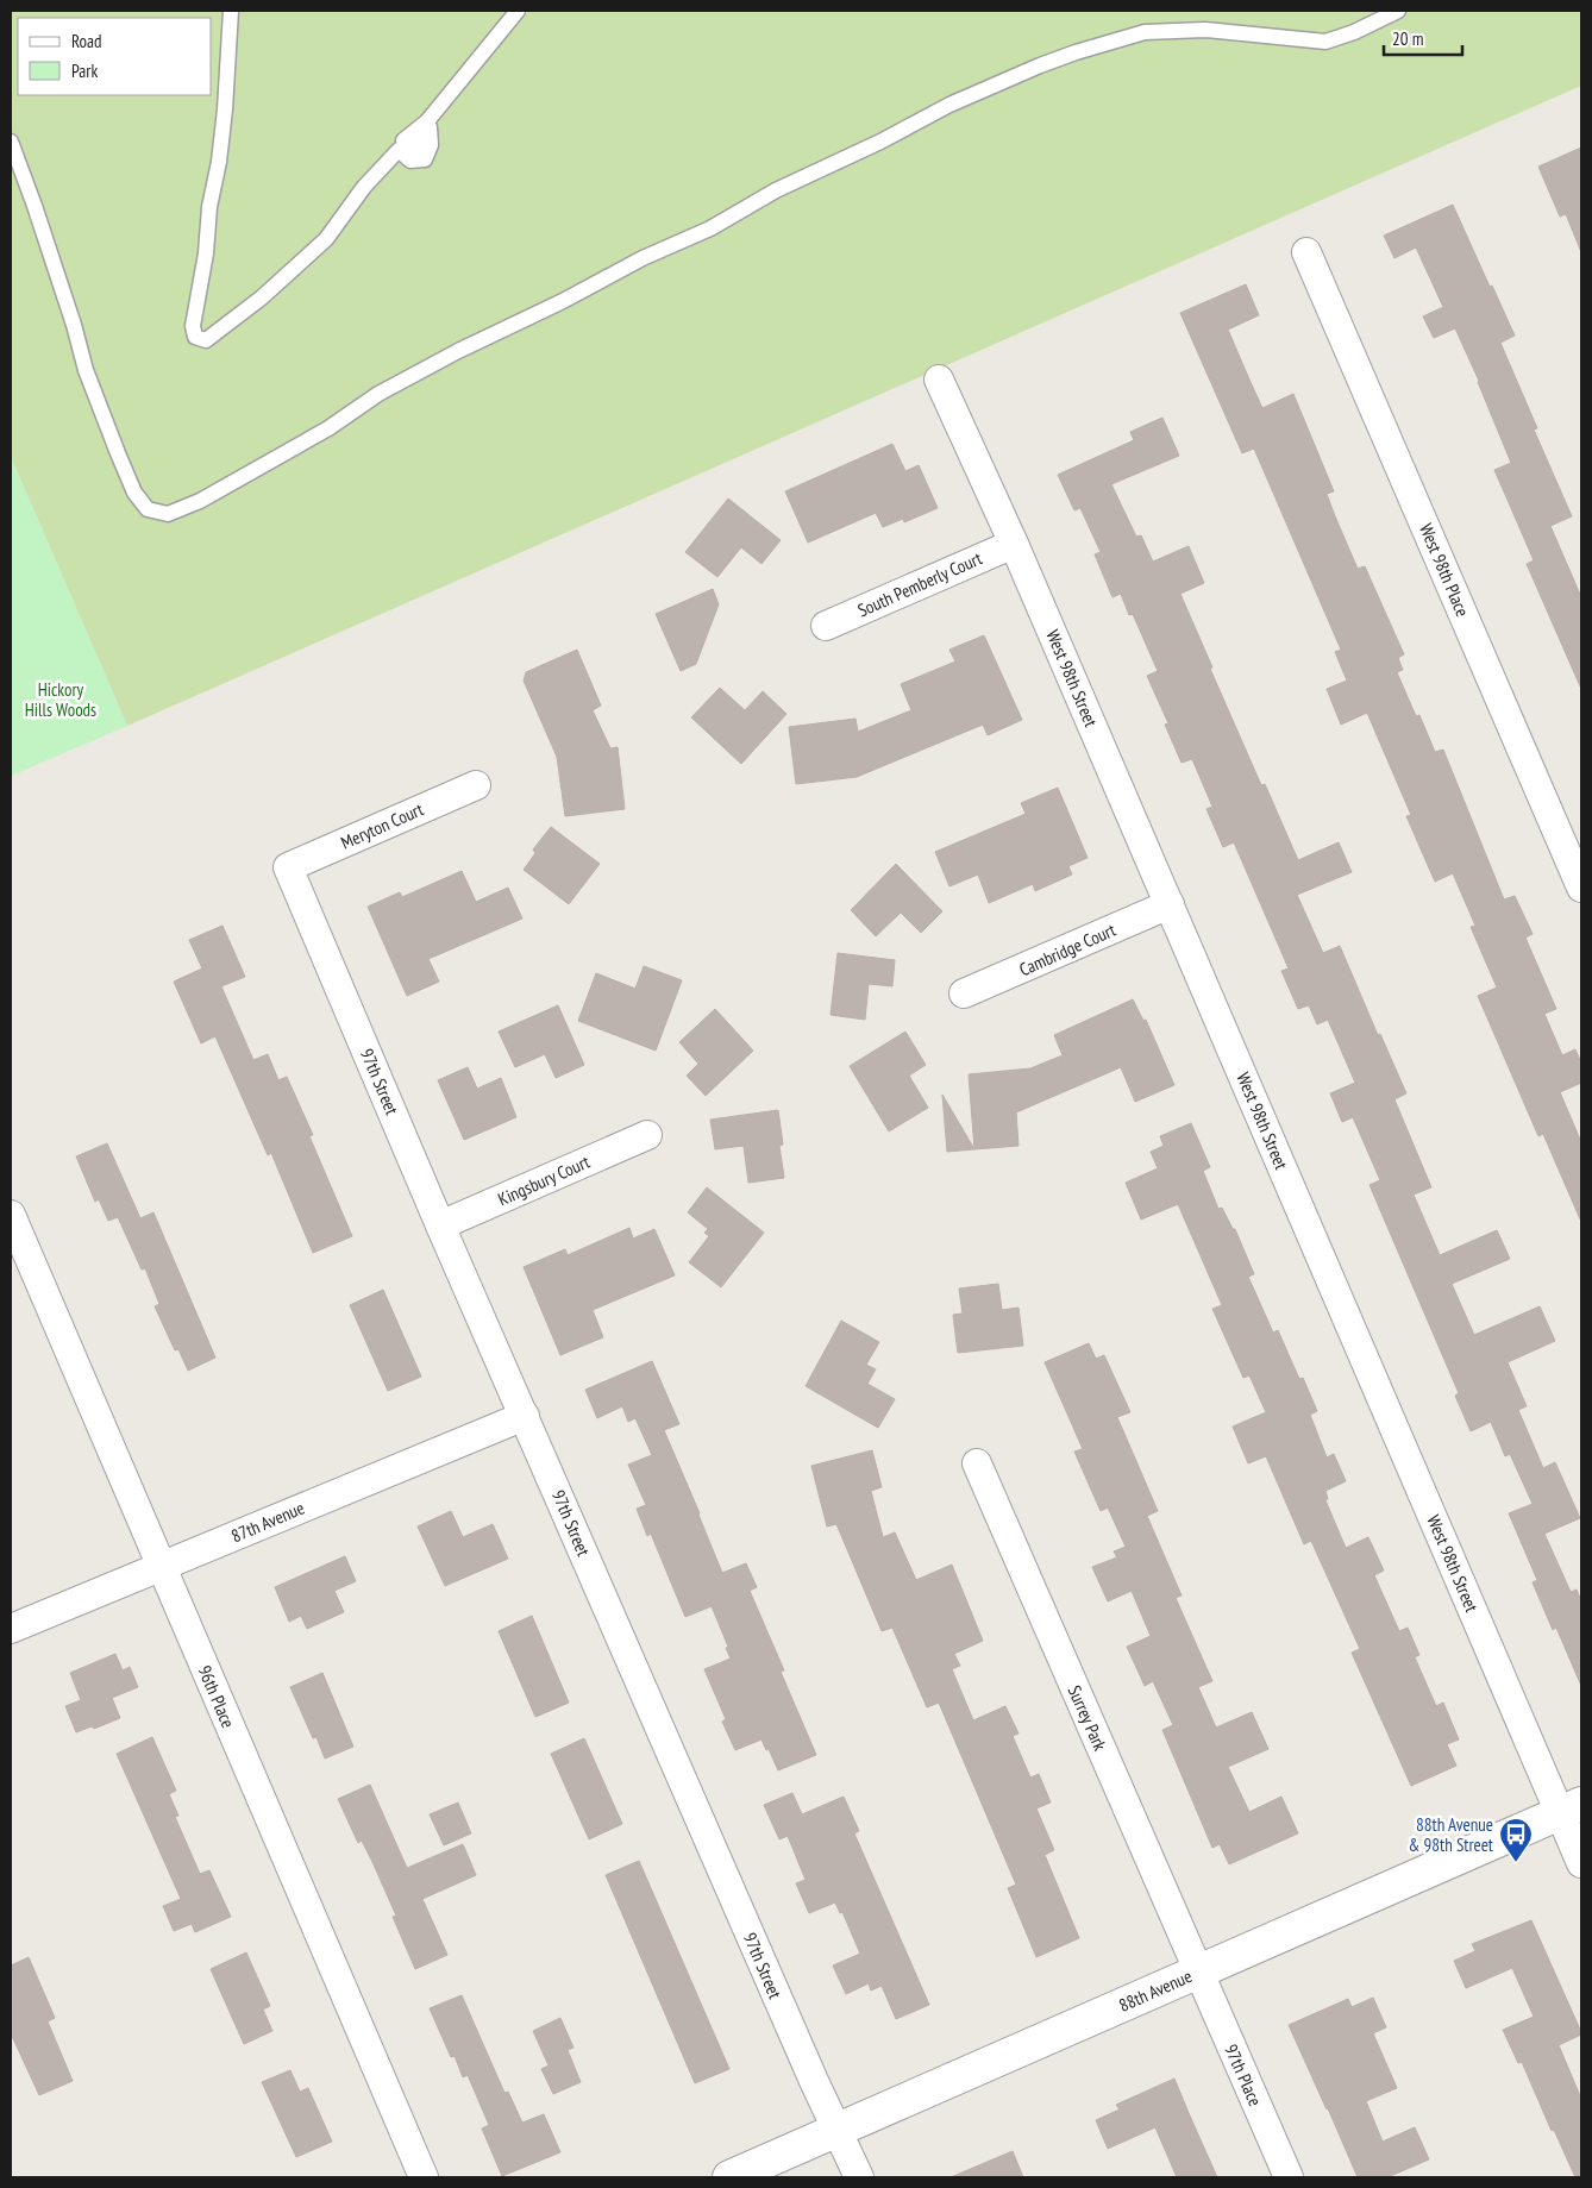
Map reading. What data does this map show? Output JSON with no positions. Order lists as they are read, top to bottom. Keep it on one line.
{"streets":{"street":["West 98th Place","South Pemberly Court","West 98th Street","Meryton Court","Cambridge Court","97th Street","Kingsbury Court","87th Avenue","96th Place","Surrey Park","88th Avenue","97th Place"]},"crossings":[["South Pemberly Court","West 98th Street"],["West 98th Street","Cambridge Court"],["West 98th Street","88th Avenue"],["Meryton Court","97th Street"],["97th Street","Kingsbury Court"],["97th Street","87th Avenue"],["97th Street","88th Avenue"],["87th Avenue","96th Place"],["Surrey Park","88th Avenue"],["Surrey Park","97th Place"],["88th Avenue","97th Place"]],"parks":["Hickory Hills Woods"],"places":{"bus stop":["88th Avenue & 98th Street"]},"legend":["Road","Park"],"scale_bar":"20 m"}
